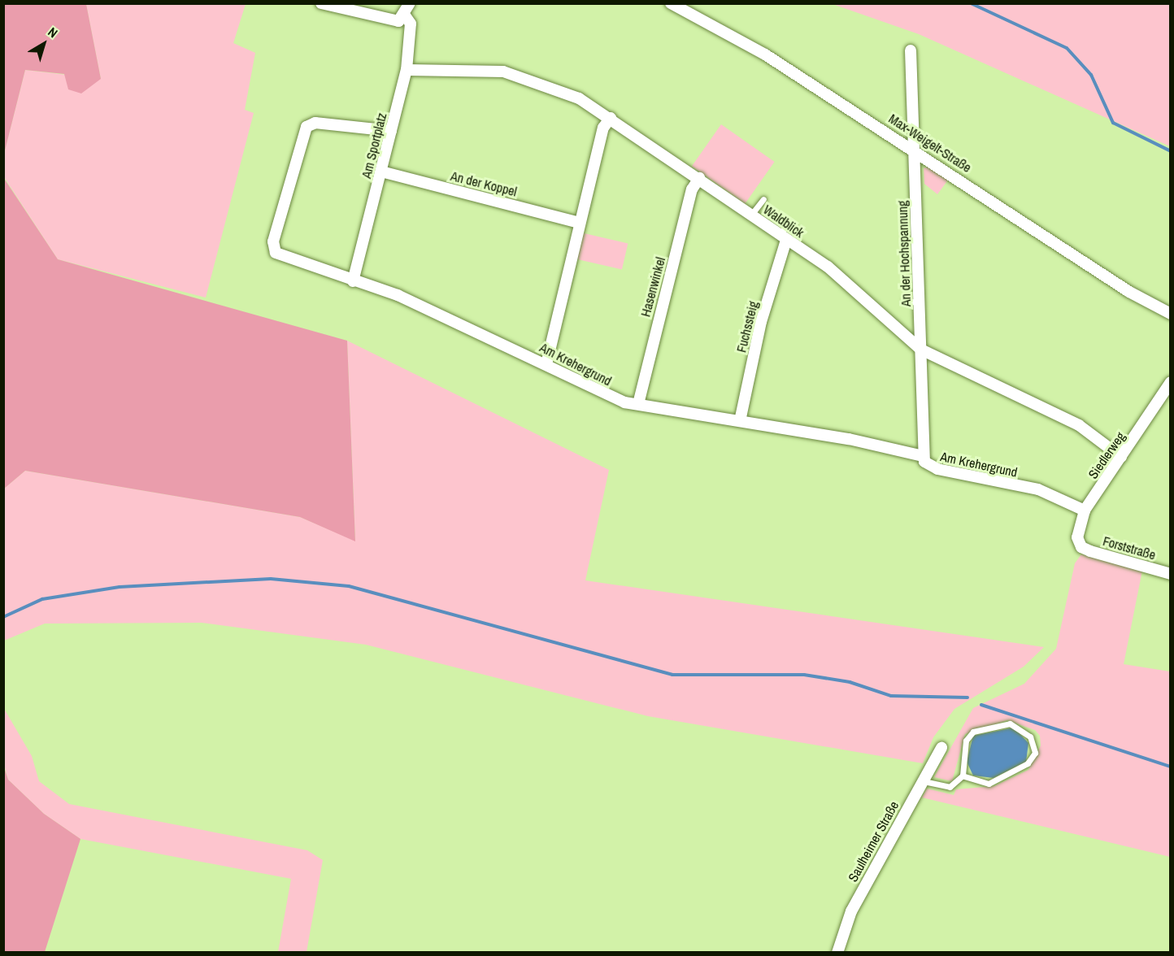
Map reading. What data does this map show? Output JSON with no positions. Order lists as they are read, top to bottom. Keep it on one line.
{"streets":{"street":["Max-Weigelt-Straße","Am Sportplatz","An der Koppel","Waldblick","An der Hochspannung","Hasenwinkel","Fuchssteig","Am Krehergrund","Siedlerweg","Forststraße","Saulheimer Straße"]},"crossings":[["Max-Weigelt-Straße","An der Hochspannung"],["Am Sportplatz","An der Koppel"],["Am Sportplatz","Waldblick"],["Am Sportplatz","Am Krehergrund"],["Waldblick","An der Hochspannung"],["Waldblick","Hasenwinkel"],["Waldblick","Fuchssteig"],["Waldblick","Siedlerweg"],["An der Hochspannung","Am Krehergrund"],["Hasenwinkel","Am Krehergrund"],["Fuchssteig","Am Krehergrund"],["Am Krehergrund","Siedlerweg"],["Siedlerweg","Forststraße"]],"north":"top right"}
